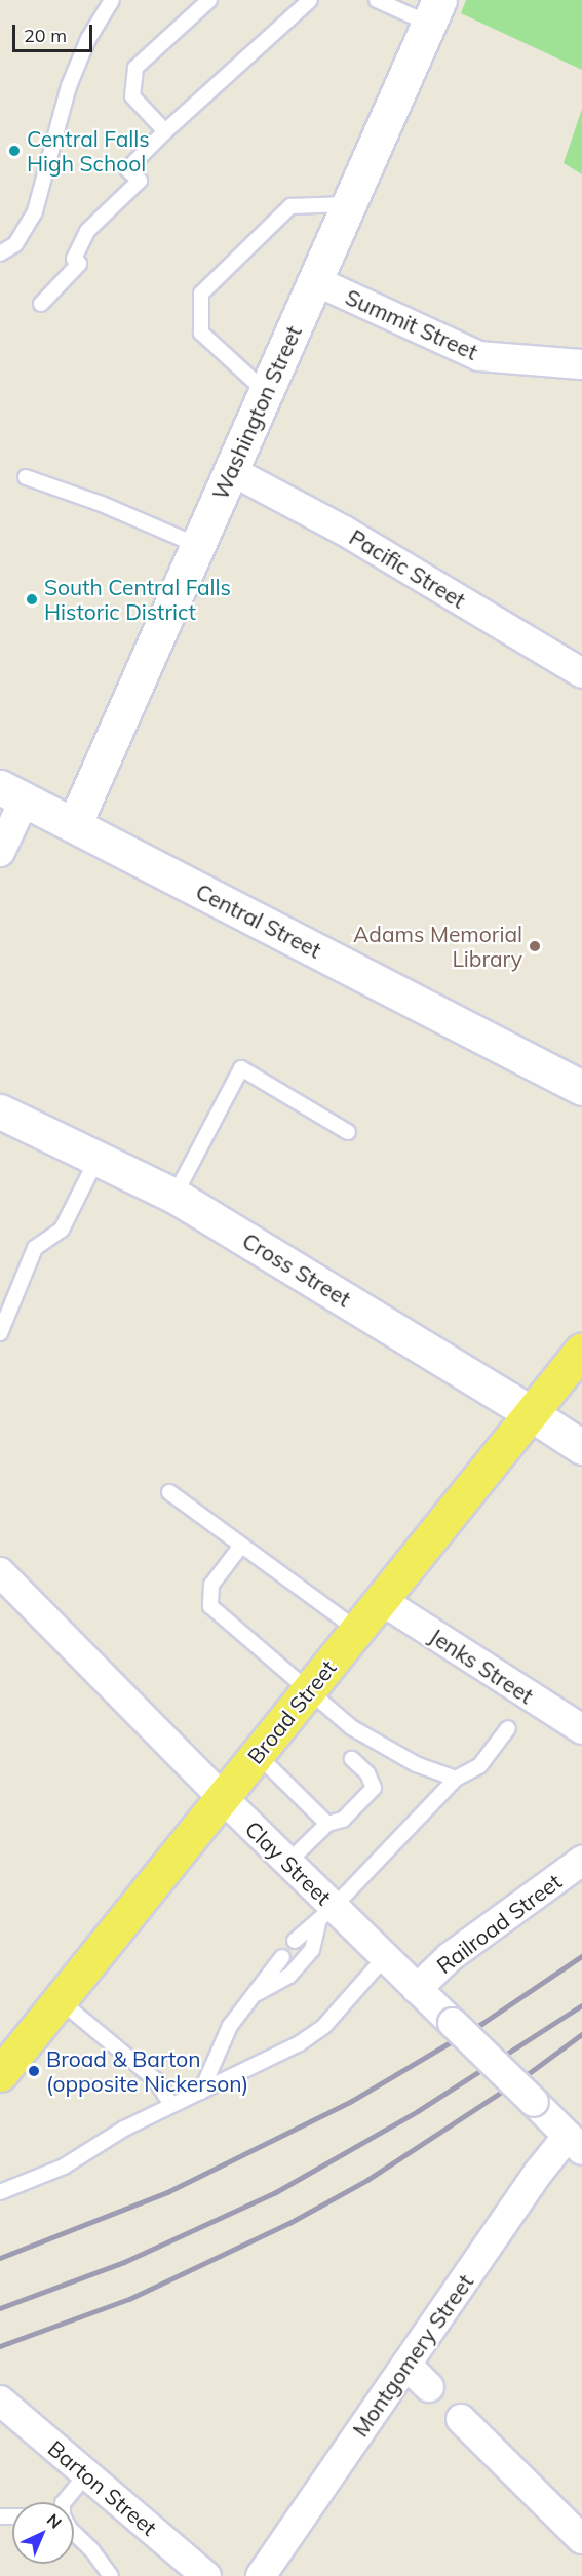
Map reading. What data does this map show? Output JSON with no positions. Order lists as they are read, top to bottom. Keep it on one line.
{"streets":{"main road":["Washington Street","Central Street","Cross Street","Broad Street"],"street":["Summit Street","Pacific Street","Jenks Street","Clay Street","Railroad Street","Montgomery Street","Barton Street"]},"crossings":[["Summit Street","Washington Street"],["Washington Street","Pacific Street"],["Washington Street","Central Street"],["Cross Street","Broad Street"],["Jenks Street","Broad Street"],["Broad Street","Clay Street"],["Clay Street","Railroad Street"],["Clay Street","Montgomery Street"]],"places":["Central Falls High School","South Central Falls Historic District","Adams Memorial Library","Broad & Barton (opposite Nickerson)"],"scale_bar":"20 m","north":"top right"}
